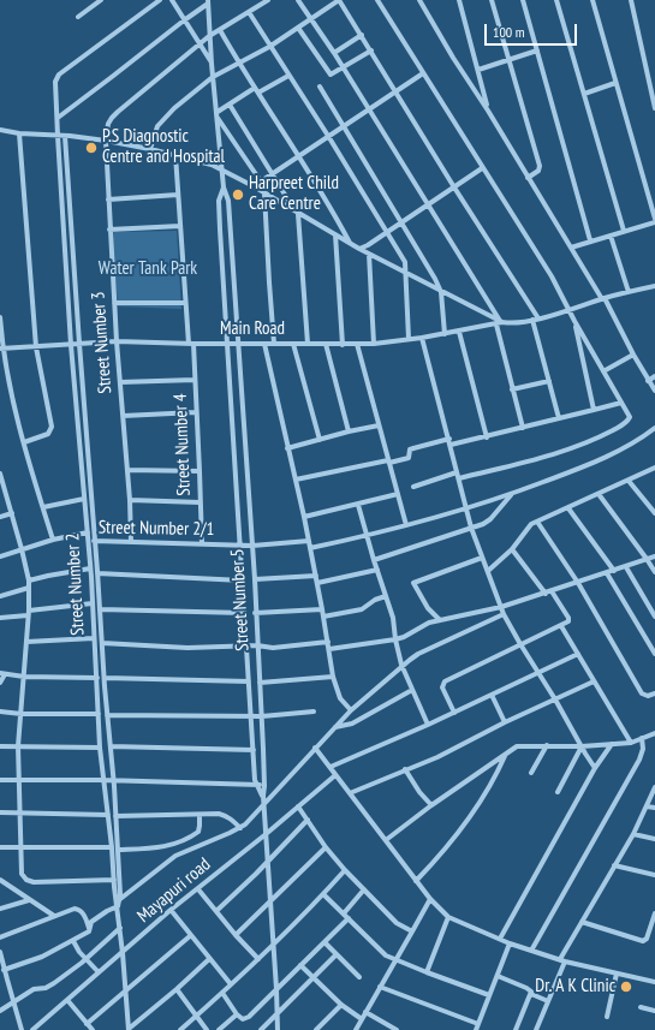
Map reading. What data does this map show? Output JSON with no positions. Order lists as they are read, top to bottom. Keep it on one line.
{"streets":{"street":["Main Road","Street Number 3","Street Number 4","Street Number 2/1","Street Number 2","Street Number 5","Mayapuri road"]},"crossings":[["Main Road","Street Number 3"],["Main Road","Street Number 4"],["Main Road","Street Number 2"],["Main Road","Street Number 5"],["Street Number 3","Street Number 2/1"],["Street Number 3","Street Number 5"],["Street Number 4","Street Number 2/1"],["Street Number 2/1","Street Number 2"],["Street Number 2/1","Street Number 5"],["Street Number 2","Mayapuri road"],["Street Number 5","Mayapuri road"]],"parks":["Water Tank Park"],"places":["P.S Diagnostic Centre and Hospital","Harpreet Child Care Centre","Dr. A K Clinic"],"scale_bar":"100 m"}
